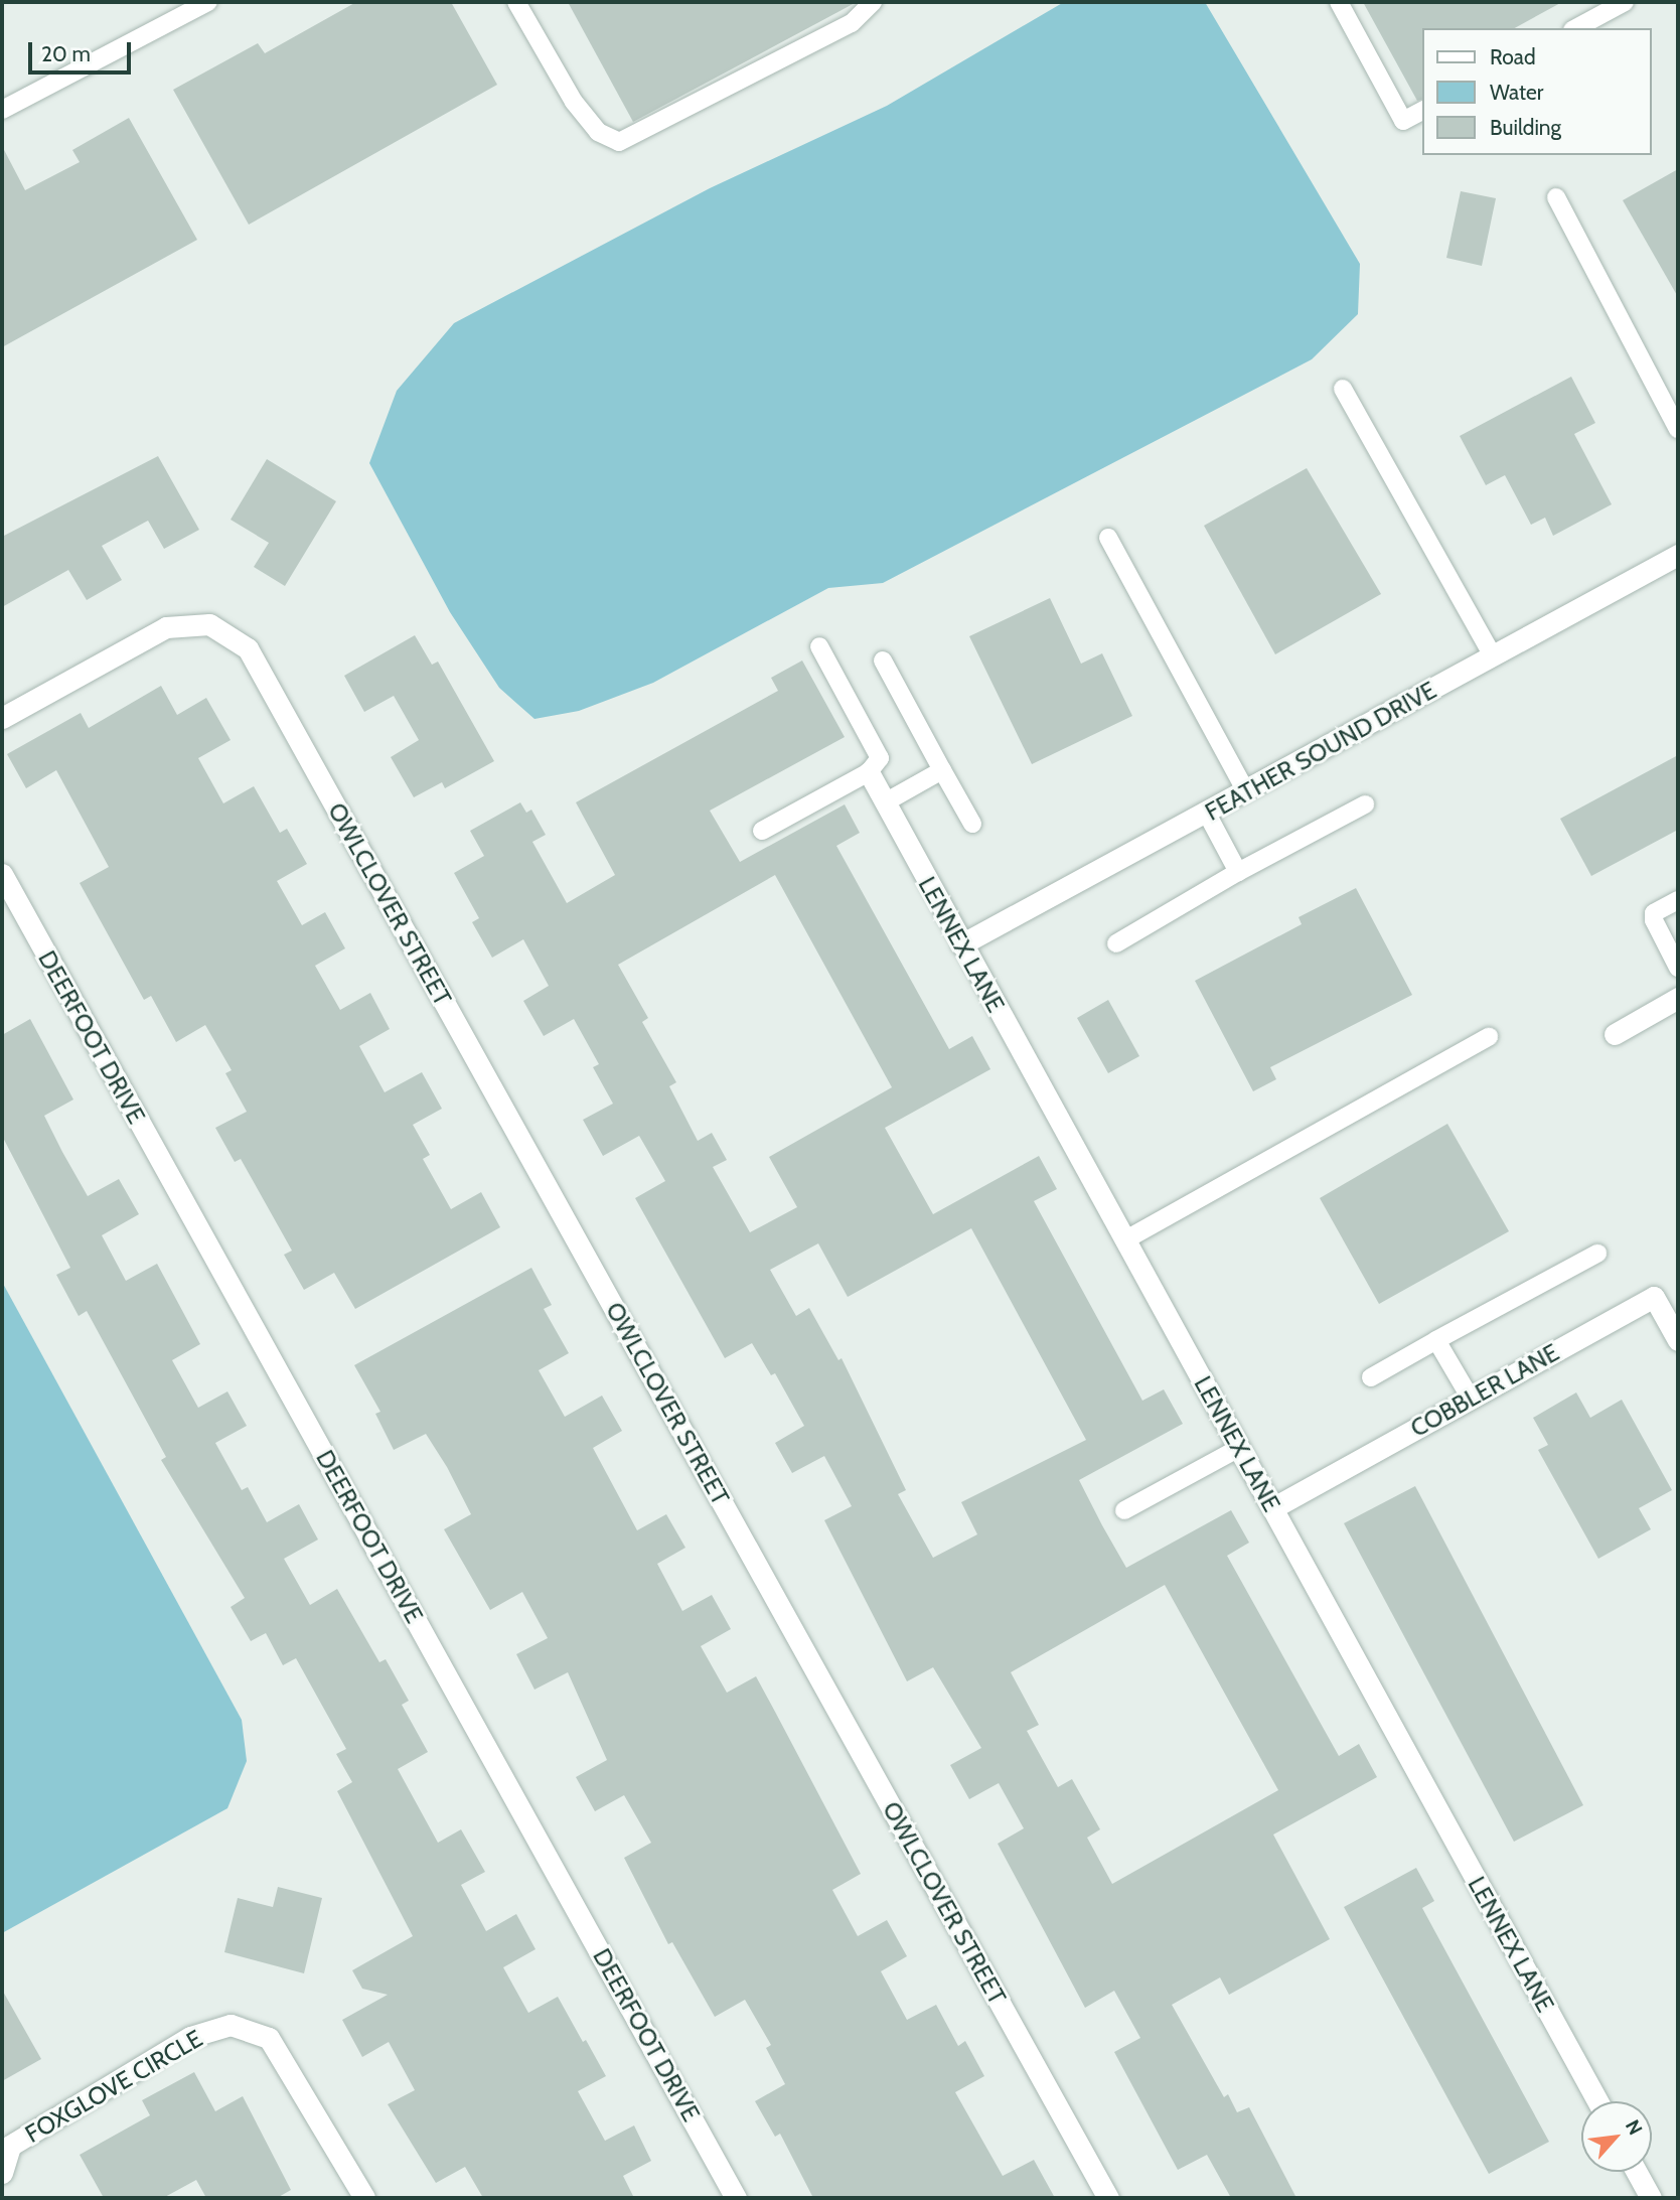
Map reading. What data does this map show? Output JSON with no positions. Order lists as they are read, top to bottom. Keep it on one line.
{"streets":{"street":["FEATHER SOUND DRIVE","OWLCLOVER STREET","LENNEX LANE","DEERFOOT DRIVE","COBBLER LANE","FOXGLOVE CIRCLE"]},"crossings":[["FEATHER SOUND DRIVE","LENNEX LANE"],["LENNEX LANE","COBBLER LANE"]],"legend":["Road","Water","Building"],"scale_bar":"20 m","north":"top right"}
